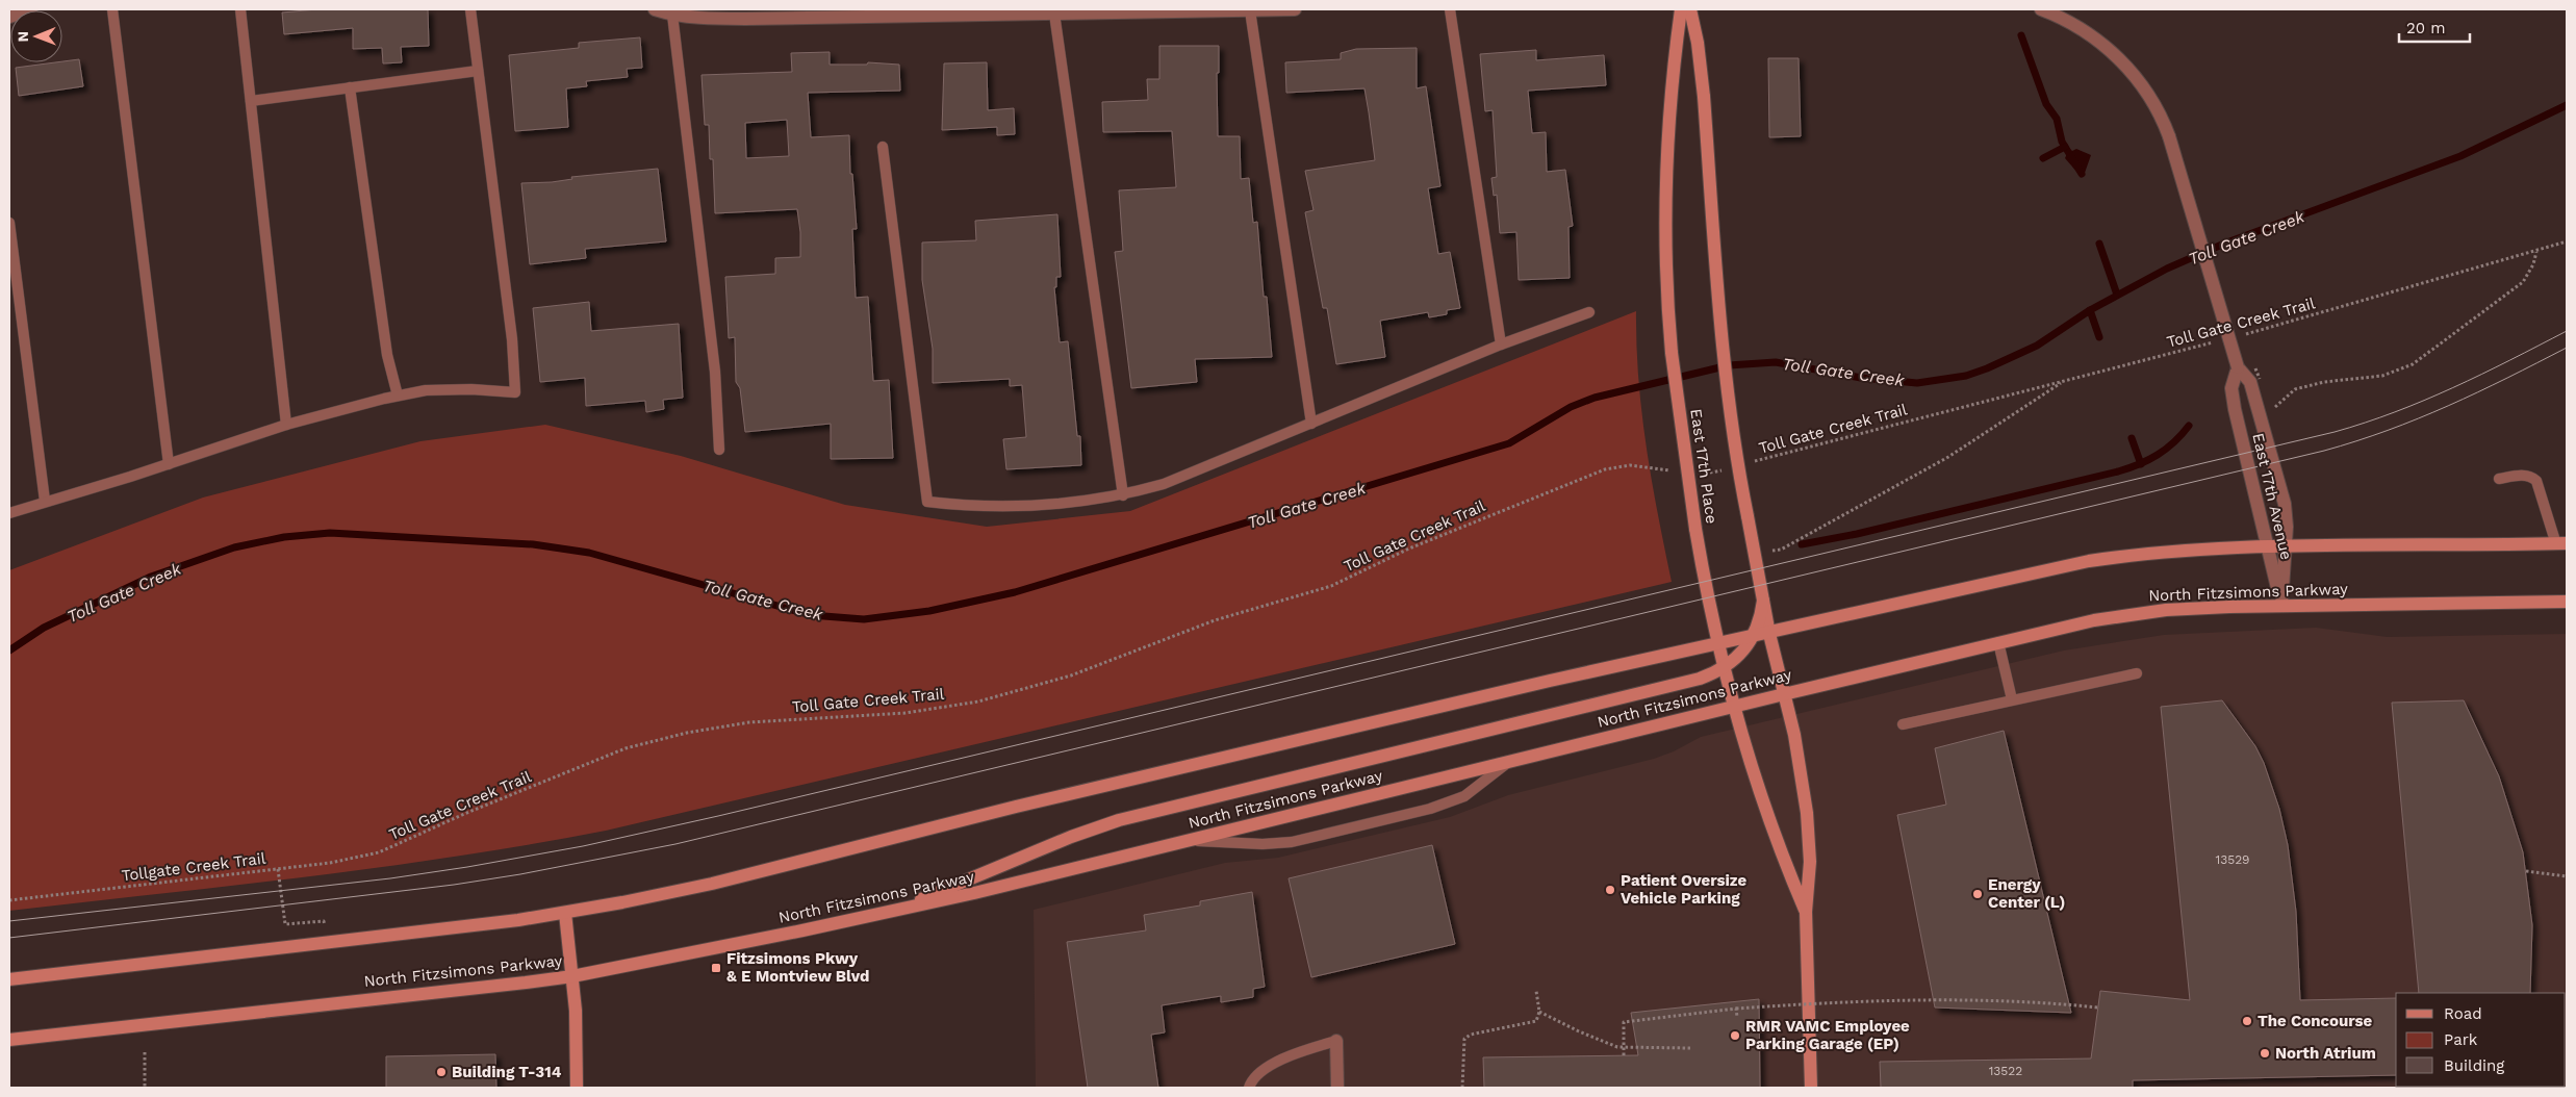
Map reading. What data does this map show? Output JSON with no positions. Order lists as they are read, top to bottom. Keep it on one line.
{"streets":{"main road":["East 17th Place","North Fitzsimons Parkway"],"street":["East 17th Avenue"],"path":["Toll Gate Creek Trail","Tollgate Creek Trail"]},"crossings":[["Toll Gate Creek Trail","Tollgate Creek Trail"],["East 17th Place","North Fitzsimons Parkway"],["East 17th Avenue","North Fitzsimons Parkway"]],"water":["Toll Gate Creek"],"places":{"other":["Patient Oversize Vehicle Parking","Energy Center (L)","The Concourse","RMR VAMC Employee Parking Garage (EP)","North Atrium","Building T-314"],"transit":["Fitzsimons Pkwy & E Montview Blvd"]},"house_numbers":["13529","13522"],"legend":["Road","Park","Building"],"scale_bar":"20 m","north":"left"}
